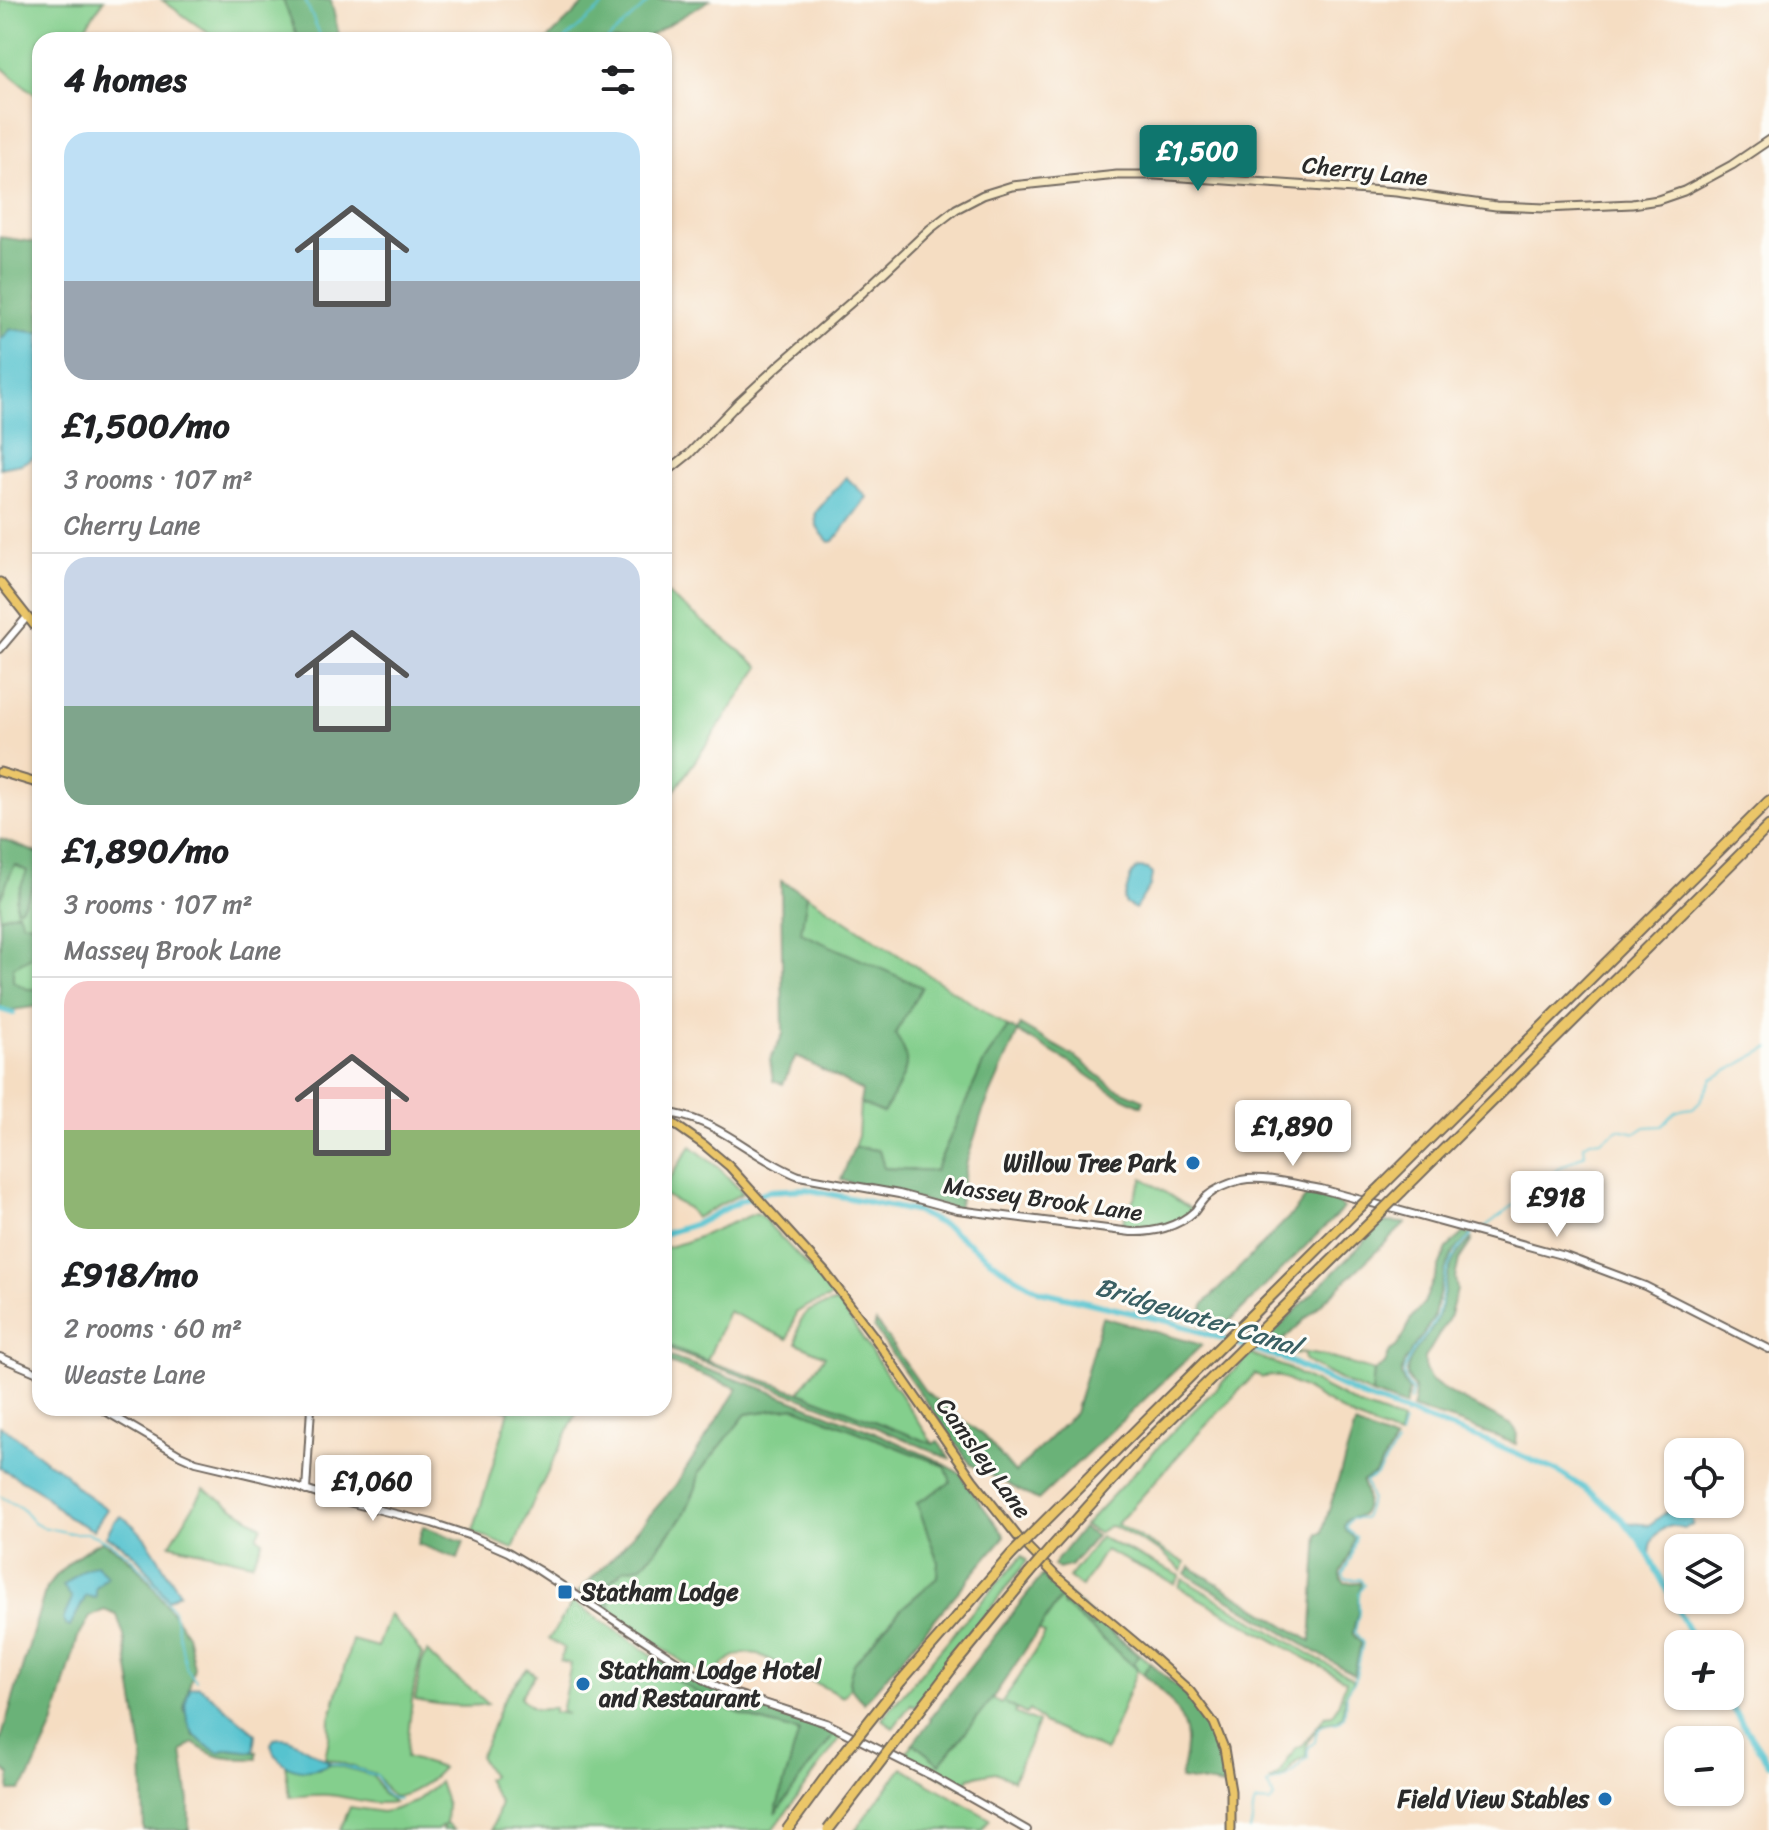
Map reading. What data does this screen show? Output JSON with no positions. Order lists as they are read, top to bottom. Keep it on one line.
{"streets":{"main road":["Cherry Lane","Camsley Lane"],"street":["Massey Brook Lane"]},"water":["Bridgewater Canal"],"places":{"other":["Willow Tree Park","Statham Lodge Hotel and Restaurant","Field View Stables"],"transit":["Statham Lodge"]},"page":{"heading":"4 homes","price":["£1,500","£1,890","£918","£1,060"],"list":[{"name":"£1,500/mo","note":"3 rooms · 107 m² · Cherry Lane"},{"name":"£1,890/mo","note":"3 rooms · 107 m² · Massey Brook Lane"},{"name":"£918/mo","note":"2 rooms · 60 m² · Weaste Lane"}],"map_buttons":["+","−"]}}
